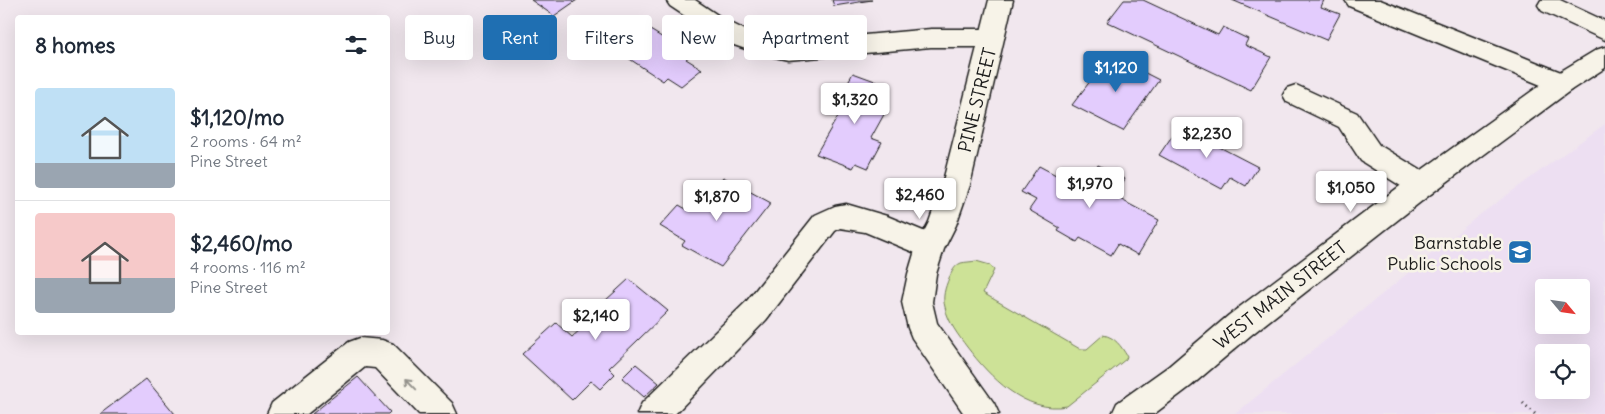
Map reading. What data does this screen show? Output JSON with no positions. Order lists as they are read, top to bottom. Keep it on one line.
{"streets":{"main road":["PINE STREET","WEST MAIN STREET"]},"places":{"school or university":["Barnstable Public Schools"]},"north":"bottom right","page":{"chip":["Buy","Rent","Filters","New","Apartment"],"heading":"8 homes","price":["$1,120","$1,320","$2,230","$1,970","$1,050","$2,460","$1,870","$2,140"],"list":[{"name":"$1,120/mo","note":"2 rooms · 64 m² · Pine Street"},{"name":"$2,460/mo","note":"4 rooms · 116 m² · Pine Street"}]}}
